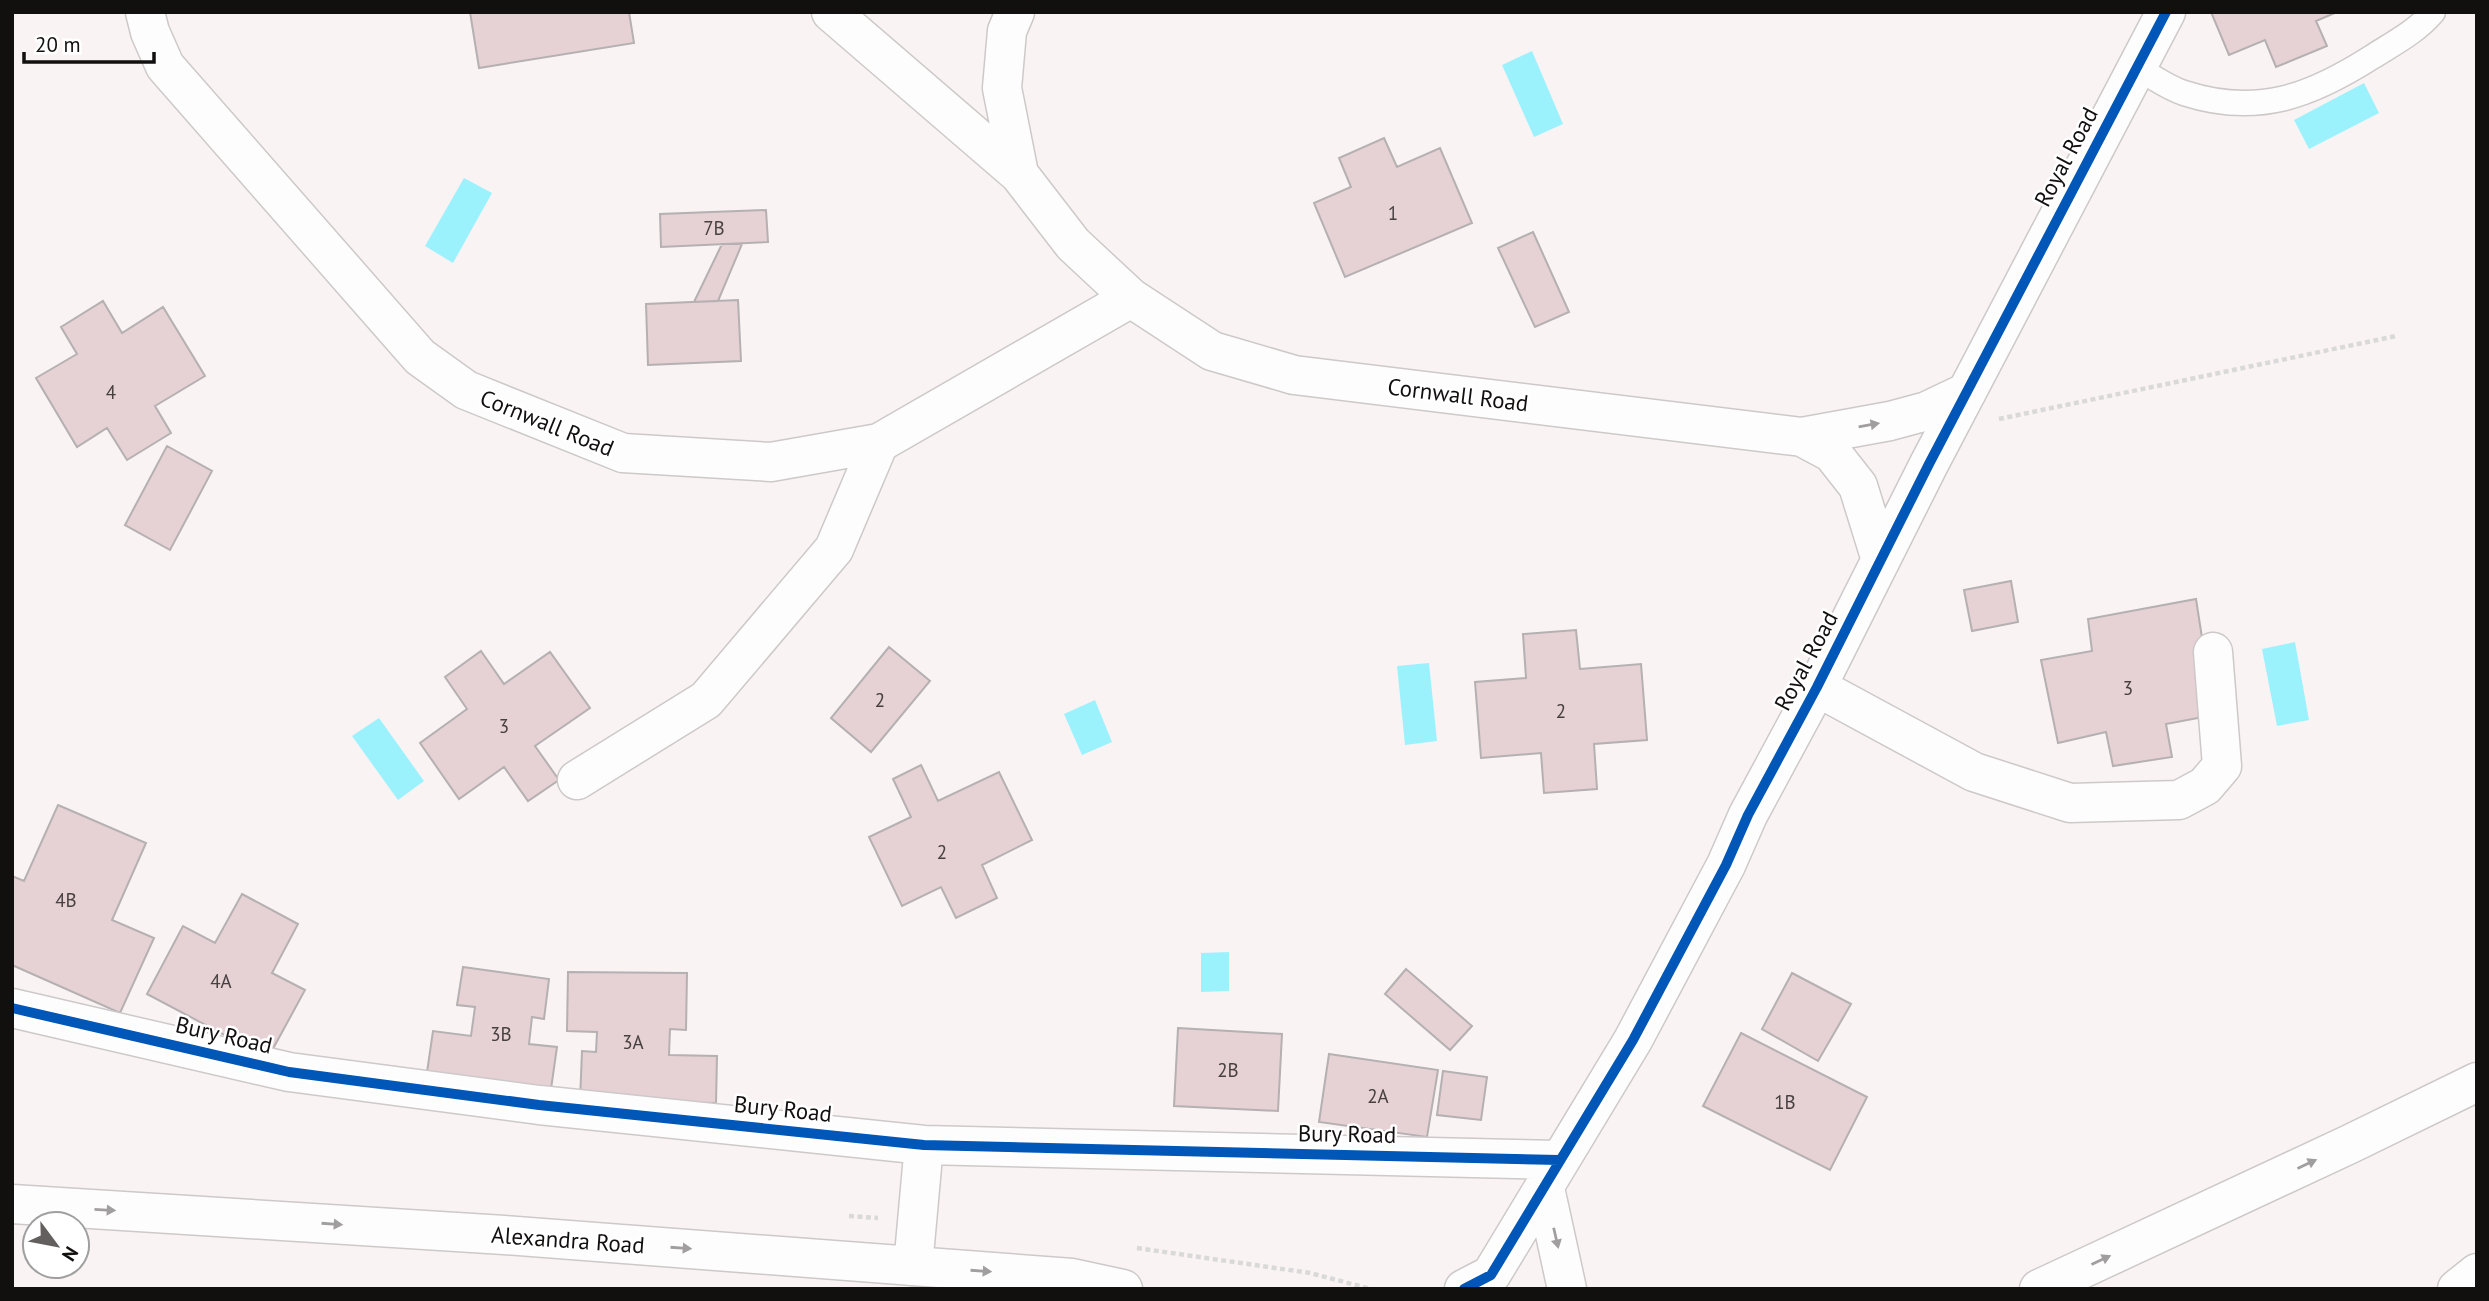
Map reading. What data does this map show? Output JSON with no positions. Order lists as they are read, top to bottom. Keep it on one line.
{"streets":{"main road":["Royal Road","Cornwall Road","Bury Road","Alexandra Road"]},"crossings":[["Royal Road","Cornwall Road"],["Royal Road","Bury Road"]],"one_way":["Alexandra Road"],"house_numbers":["1","7B","4","3","2","2","3","2","4B","4A","3B","3A","2B","2A","1B"],"scale_bar":"20 m","north":"bottom right"}
